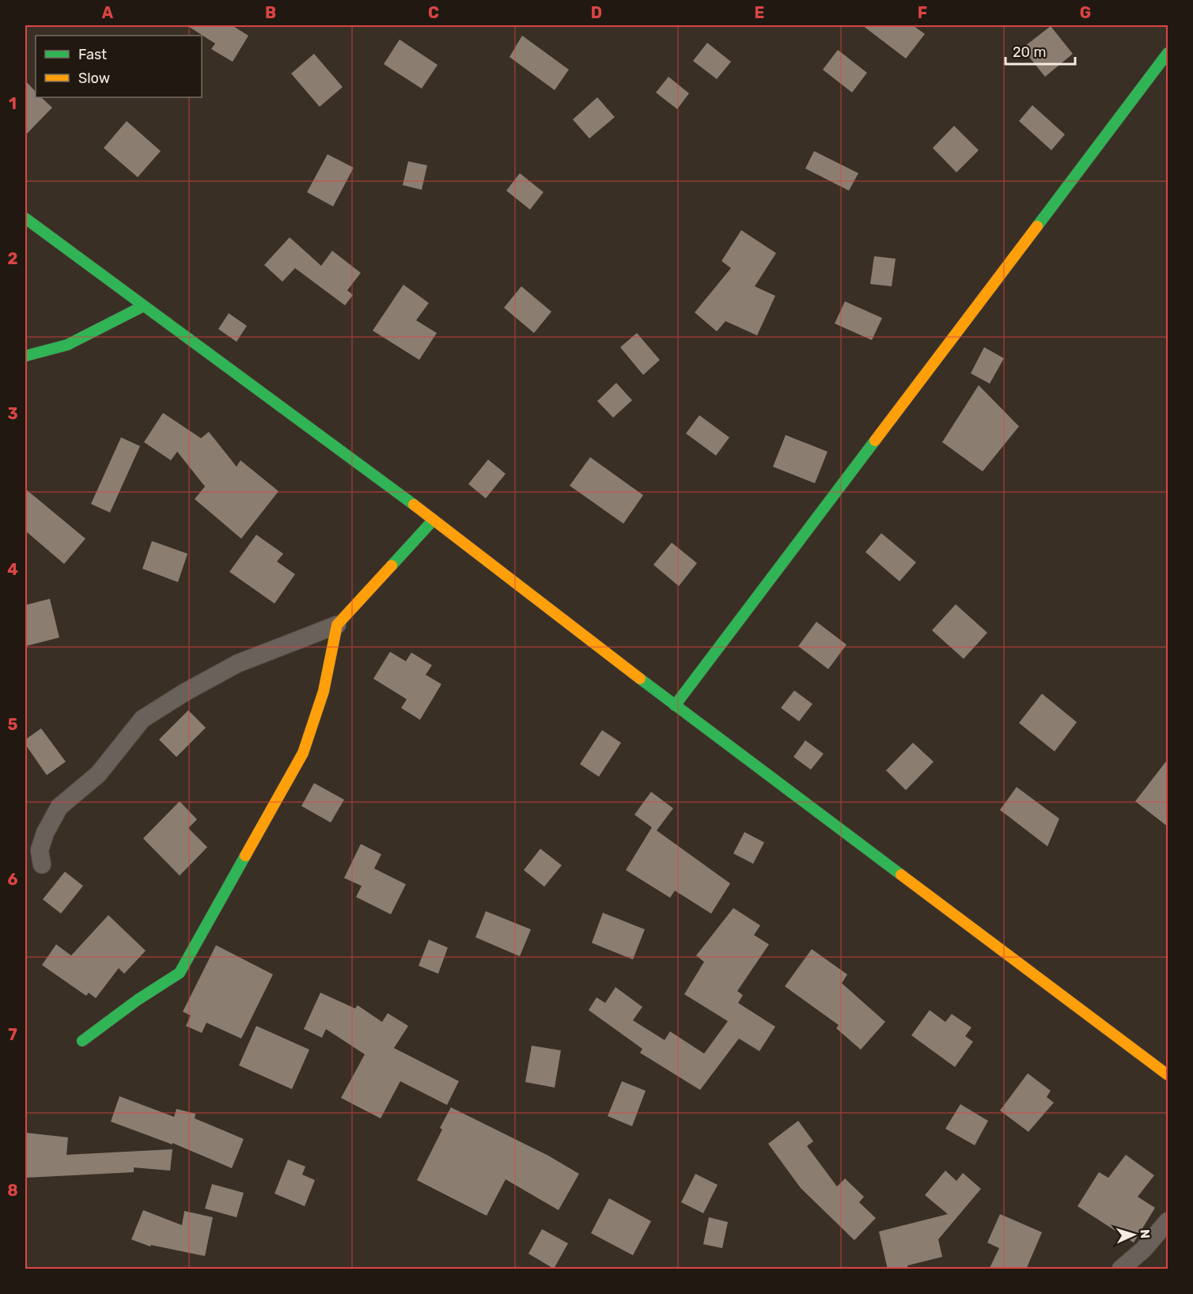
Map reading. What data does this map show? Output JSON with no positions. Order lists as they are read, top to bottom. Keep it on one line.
{"legend":["Fast","Slow"],"scale_bar":"20 m","north":"right","grid":{"columns":["A","B","C","D","E","F","G"],"rows":["1","2","3","4","5","6","7","8"]}}
